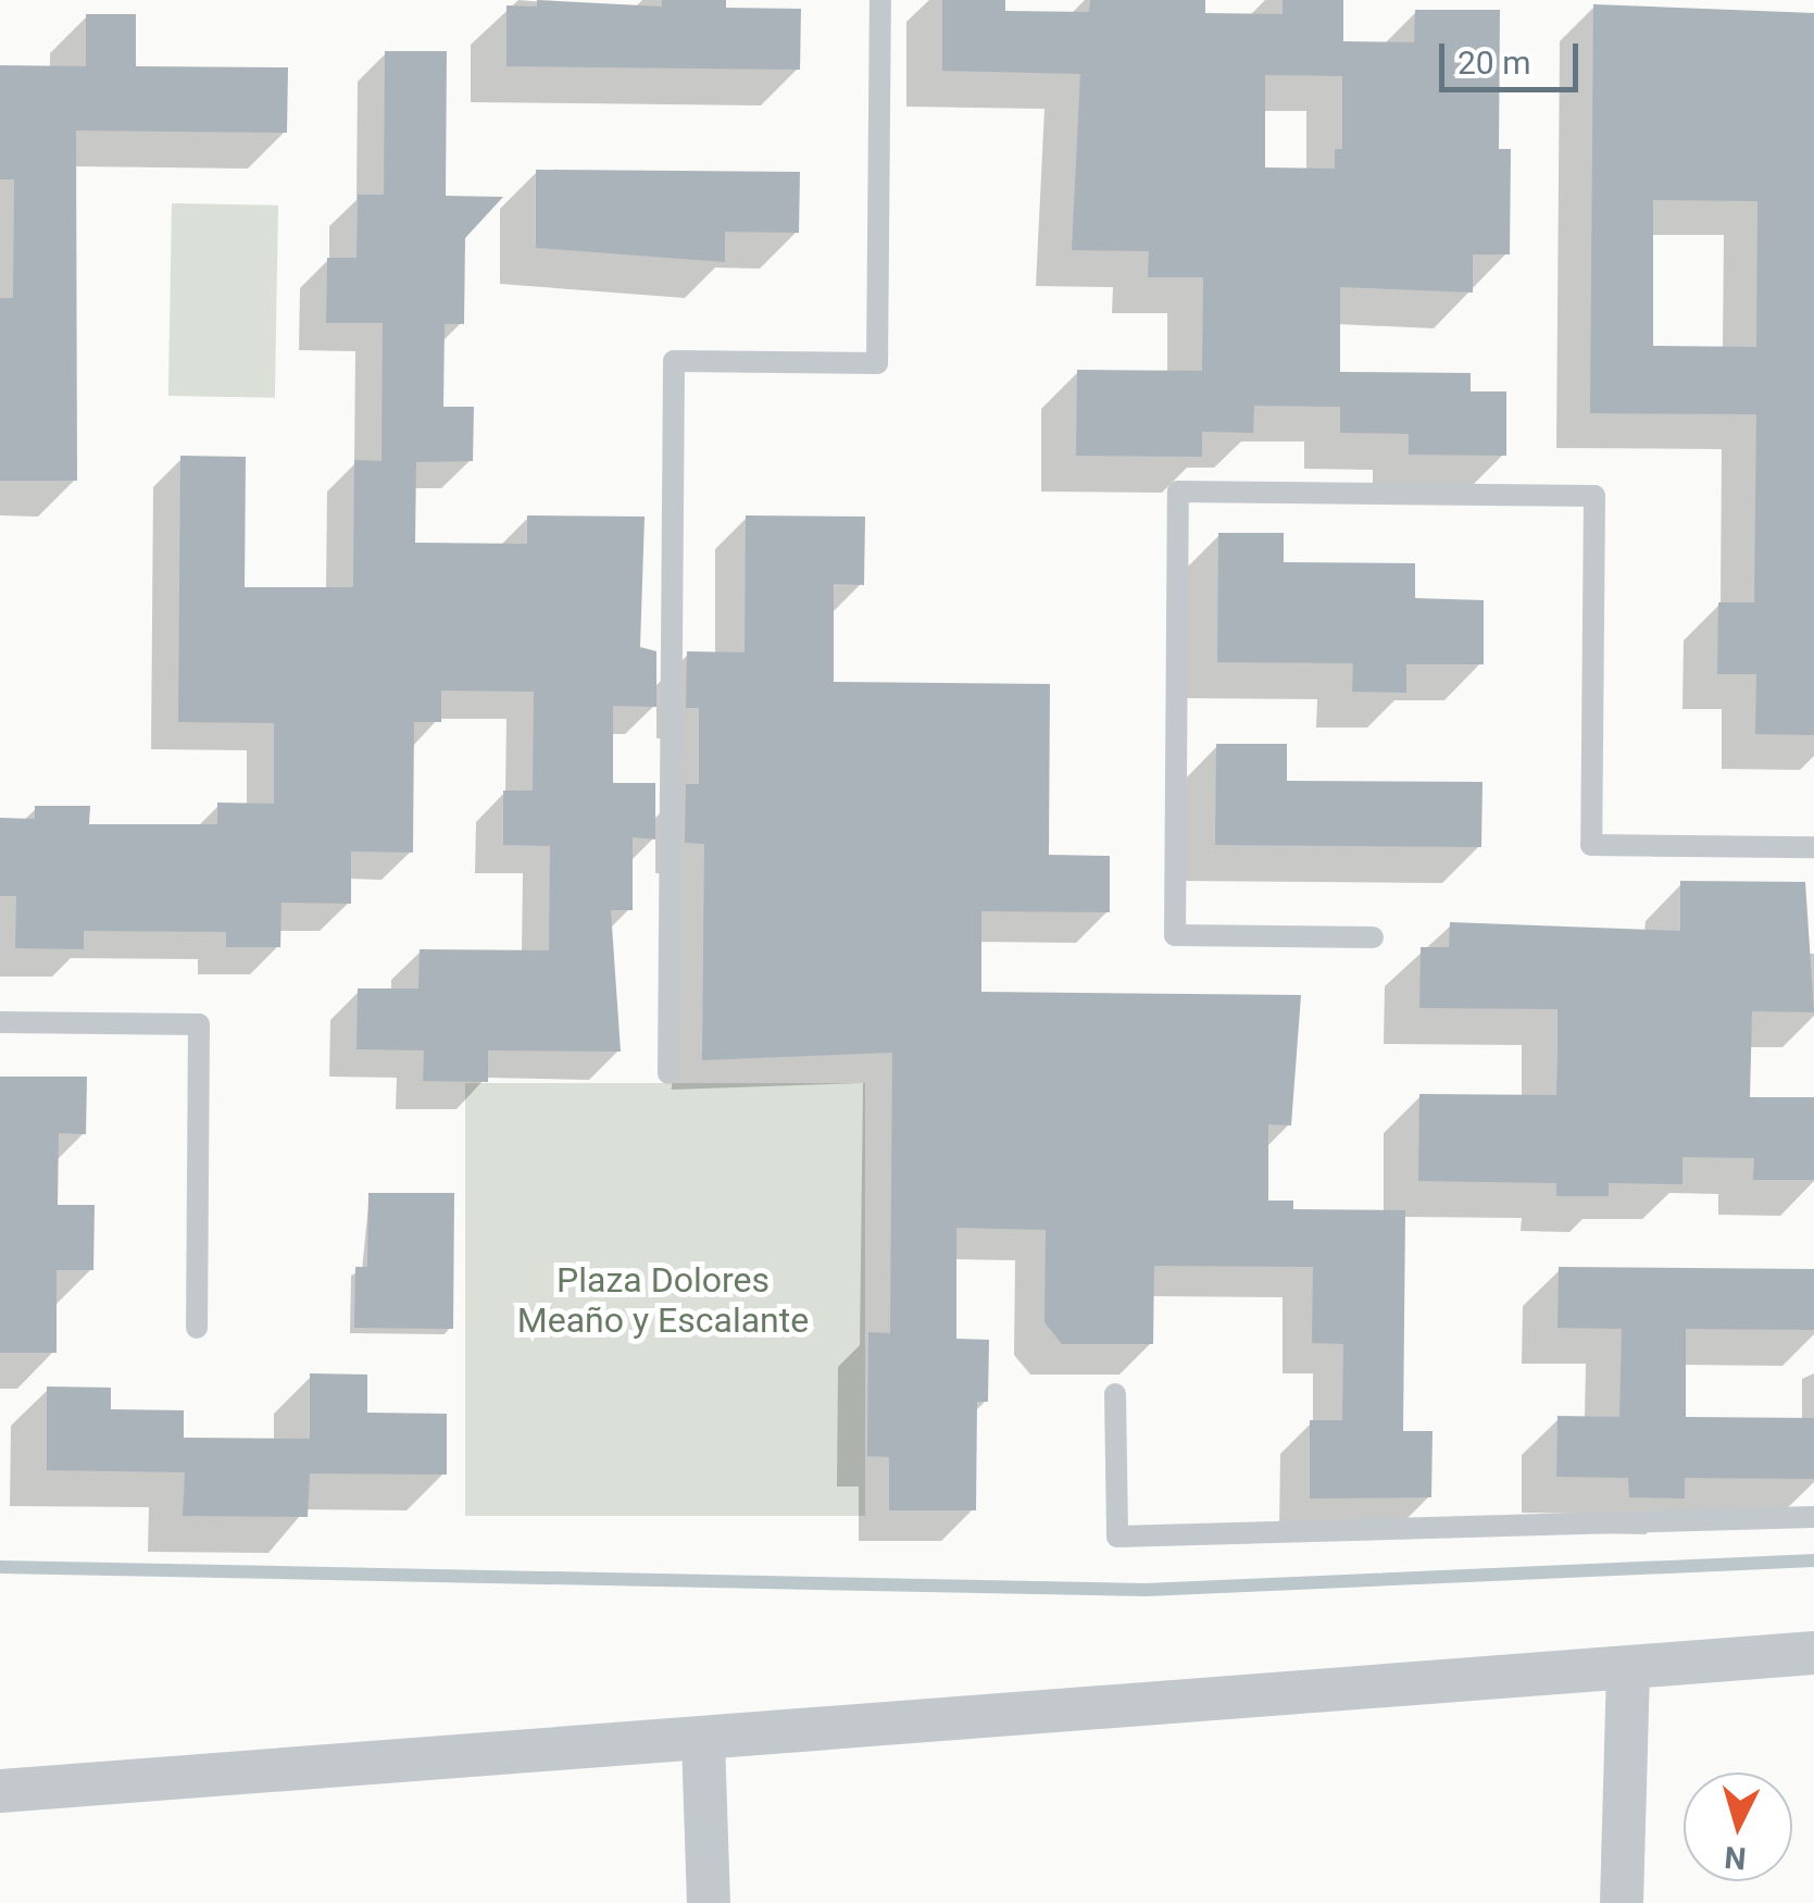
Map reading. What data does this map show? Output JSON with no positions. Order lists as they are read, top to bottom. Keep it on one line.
{"parks":["Plaza Dolores Meaño y Escalante"],"scale_bar":"20 m","north":"bottom"}
